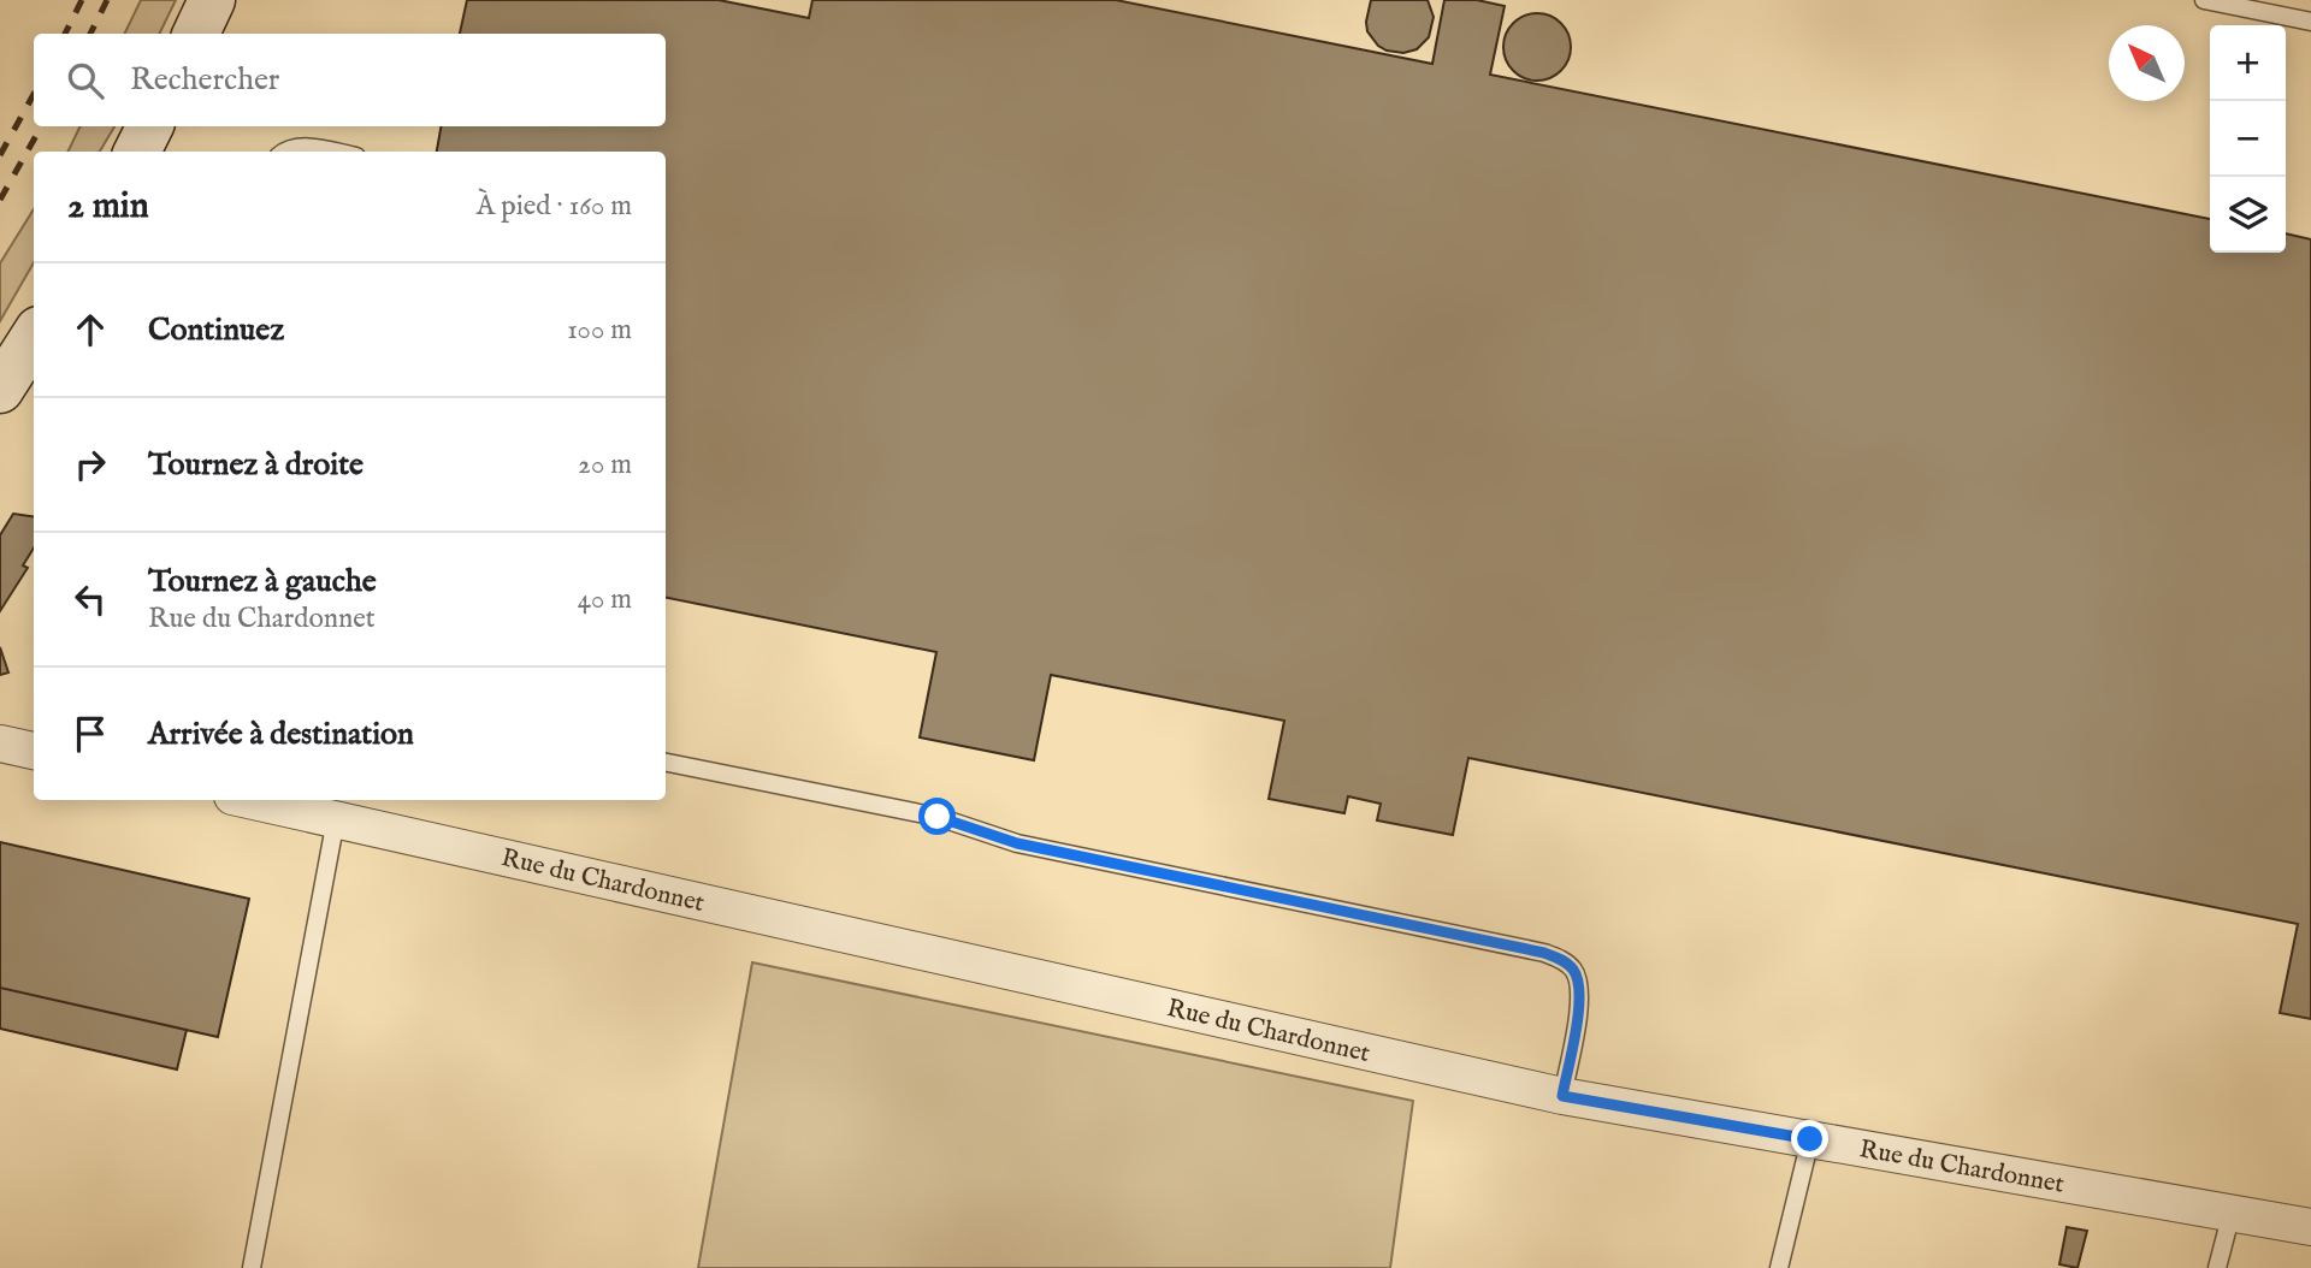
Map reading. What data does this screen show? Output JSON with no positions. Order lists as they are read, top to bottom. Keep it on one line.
{"streets":{"street":["Rue du Chardonnet"]},"north":"top left","page":{"map_buttons":["+","−"],"search":"Rechercher","heading":["2 min","À pied · 160 m"],"list":[["Continuez","100 m"],["Tournez à droite","20 m"],["Tournez à gauche","Rue du Chardonnet","40 m"],"Arrivée à destination"]}}
